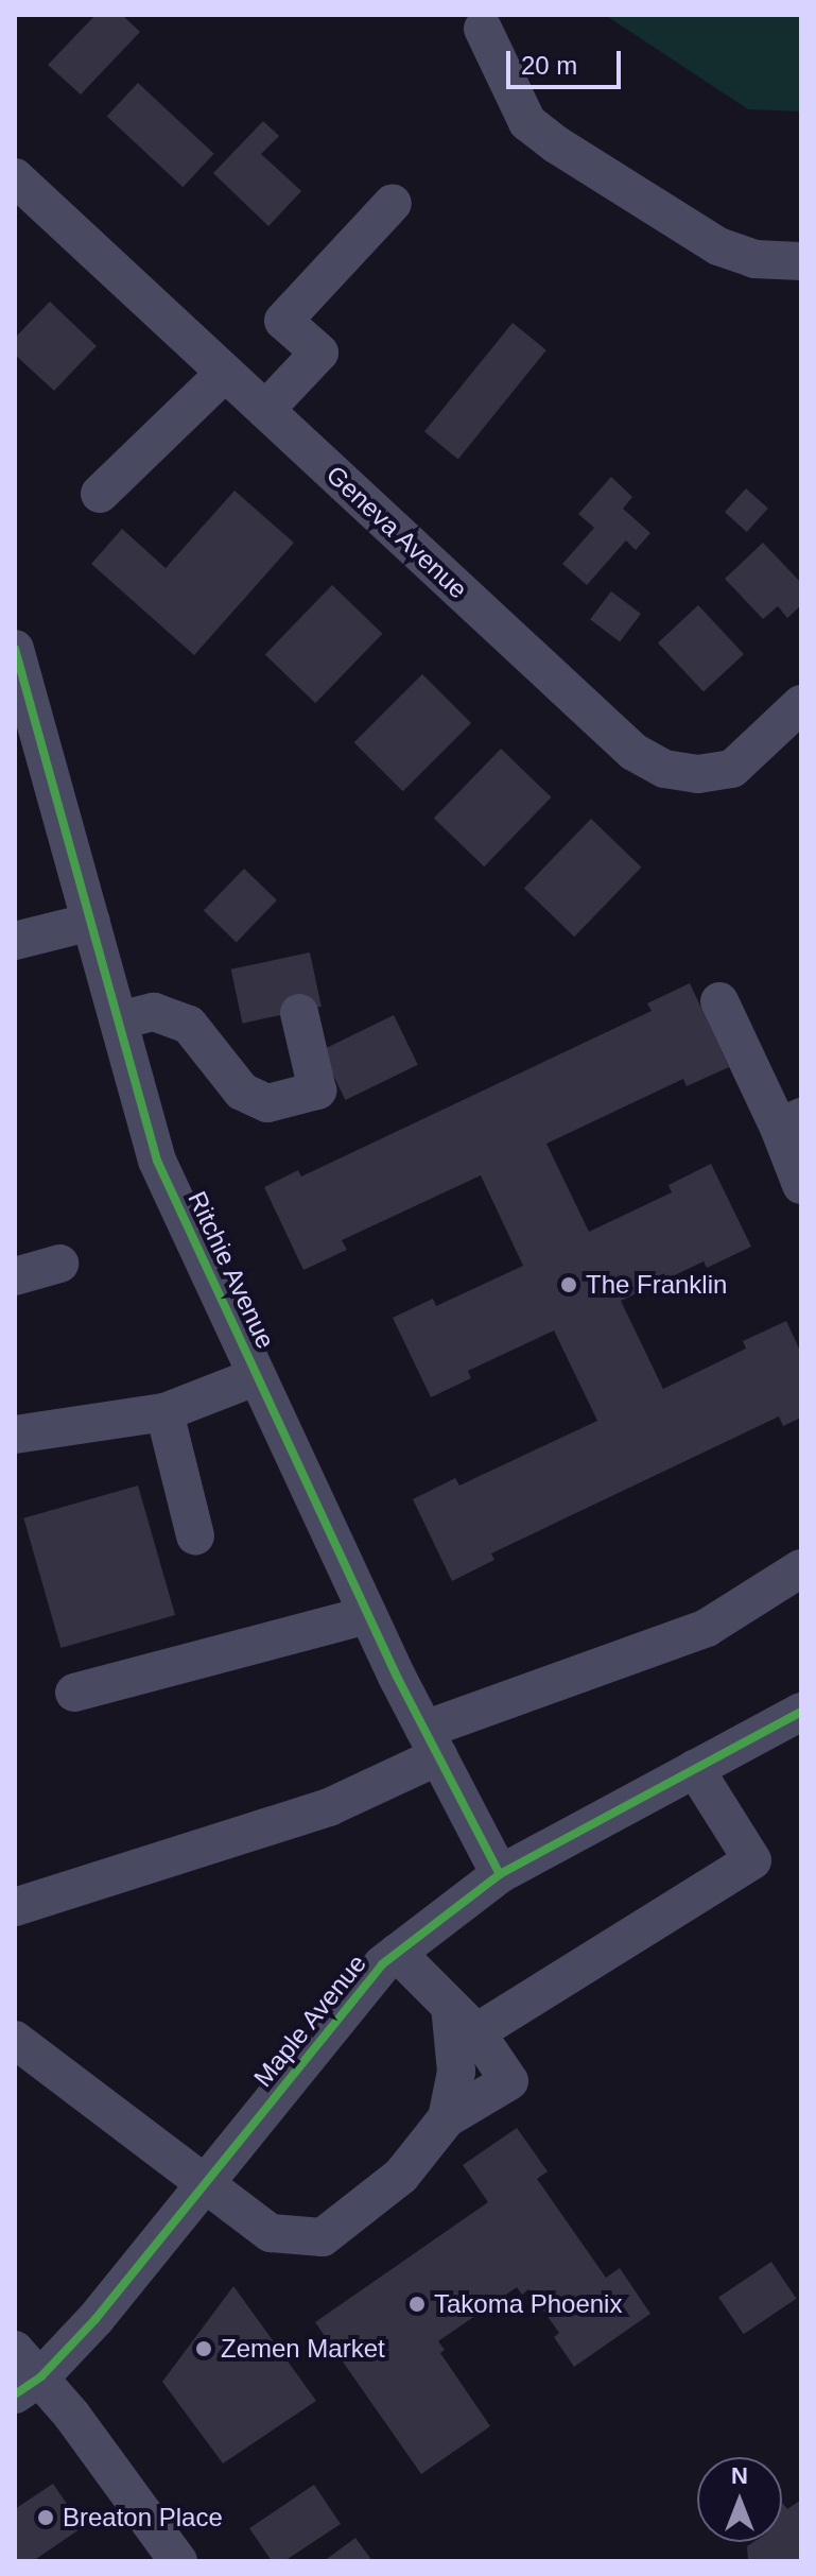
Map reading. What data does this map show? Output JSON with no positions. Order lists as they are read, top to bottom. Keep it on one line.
{"streets":{"street":["Geneva Avenue","Ritchie Avenue","Maple Avenue"]},"crossings":[["Ritchie Avenue","Maple Avenue"]],"places":["The Franklin","Takoma Phoenix","Zemen Market","Breaton Place"],"scale_bar":"20 m","north":"top"}
